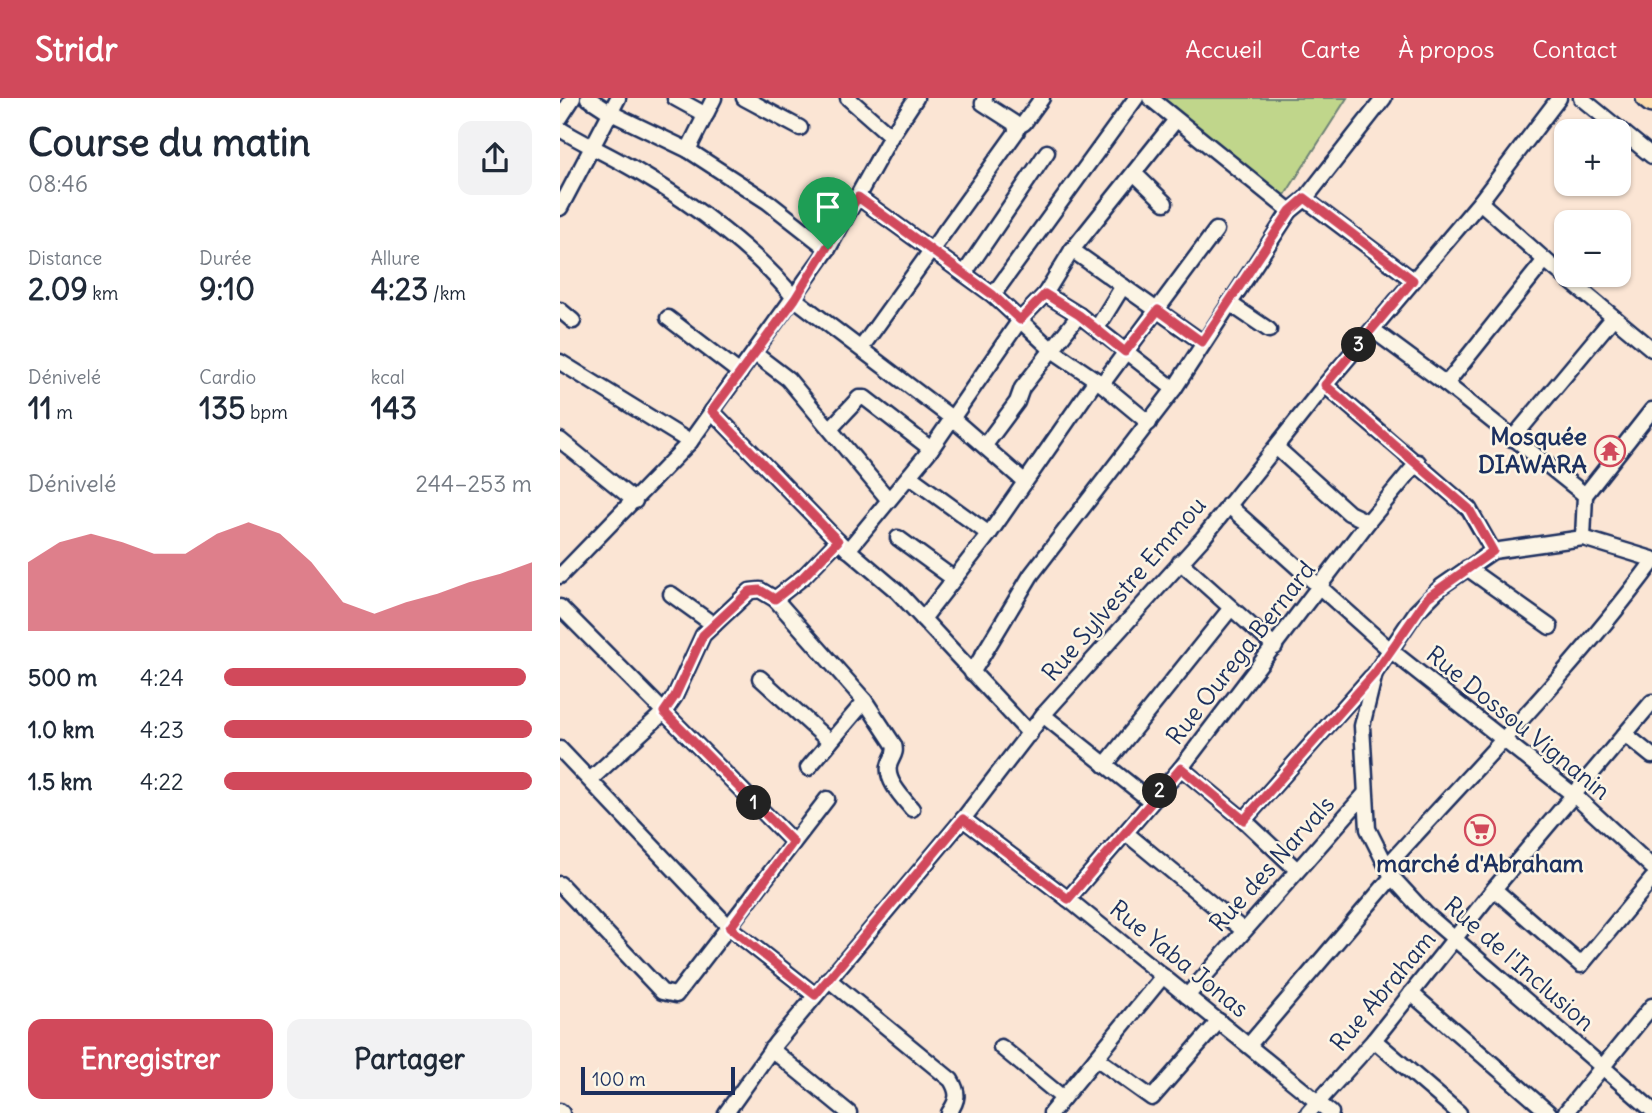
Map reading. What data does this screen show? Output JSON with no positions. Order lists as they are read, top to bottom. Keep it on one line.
{"streets":{"street":["Rue Sylvestre Emmou","Rue Ourega Bernard","Rue Dossou Vignanin","Rue des Narvals","Rue Yaba Jonas","Rue de l'Inclusion","Rue Abraham"]},"crossings":[["Rue Sylvestre Emmou","Rue Dossou Vignanin"],["Rue Sylvestre Emmou","Rue Yaba Jonas"],["Rue Ourega Bernard","Rue Dossou Vignanin"],["Rue Ourega Bernard","Rue Yaba Jonas"],["Rue Dossou Vignanin","Rue de l'Inclusion"],["Rue Dossou Vignanin","Rue Abraham"],["Rue des Narvals","Rue Yaba Jonas"],["Rue des Narvals","Rue de l'Inclusion"],["Rue Yaba Jonas","Rue Abraham"],["Rue de l'Inclusion","Rue Abraham"]],"places":{"temple":["Mosquée DIAWARA"],"supermarket":["marché d'Abraham"]},"scale_bar":"100 m","page":{"header":"Stridr","nav":["Accueil","Carte","À propos","Contact"],"heading":["Course du matin","08:46"],"map_buttons":["+","−"],"stats":[["Distance","2.09 km"],["Durée","9:10"],["Allure","4:23 /km"],["Dénivelé","11 m"],["Cardio","135 bpm"],["kcal","143"]],"pins":["3","2","1"],"chart":["Dénivelé","244–253 m"],"list":[{"name":"500 m","note":"4:24"},{"name":"1.0 km","note":"4:23"},{"name":"1.5 km","note":"4:22"}],"buttons":["Enregistrer","Partager"],"scale":"100 m"}}
